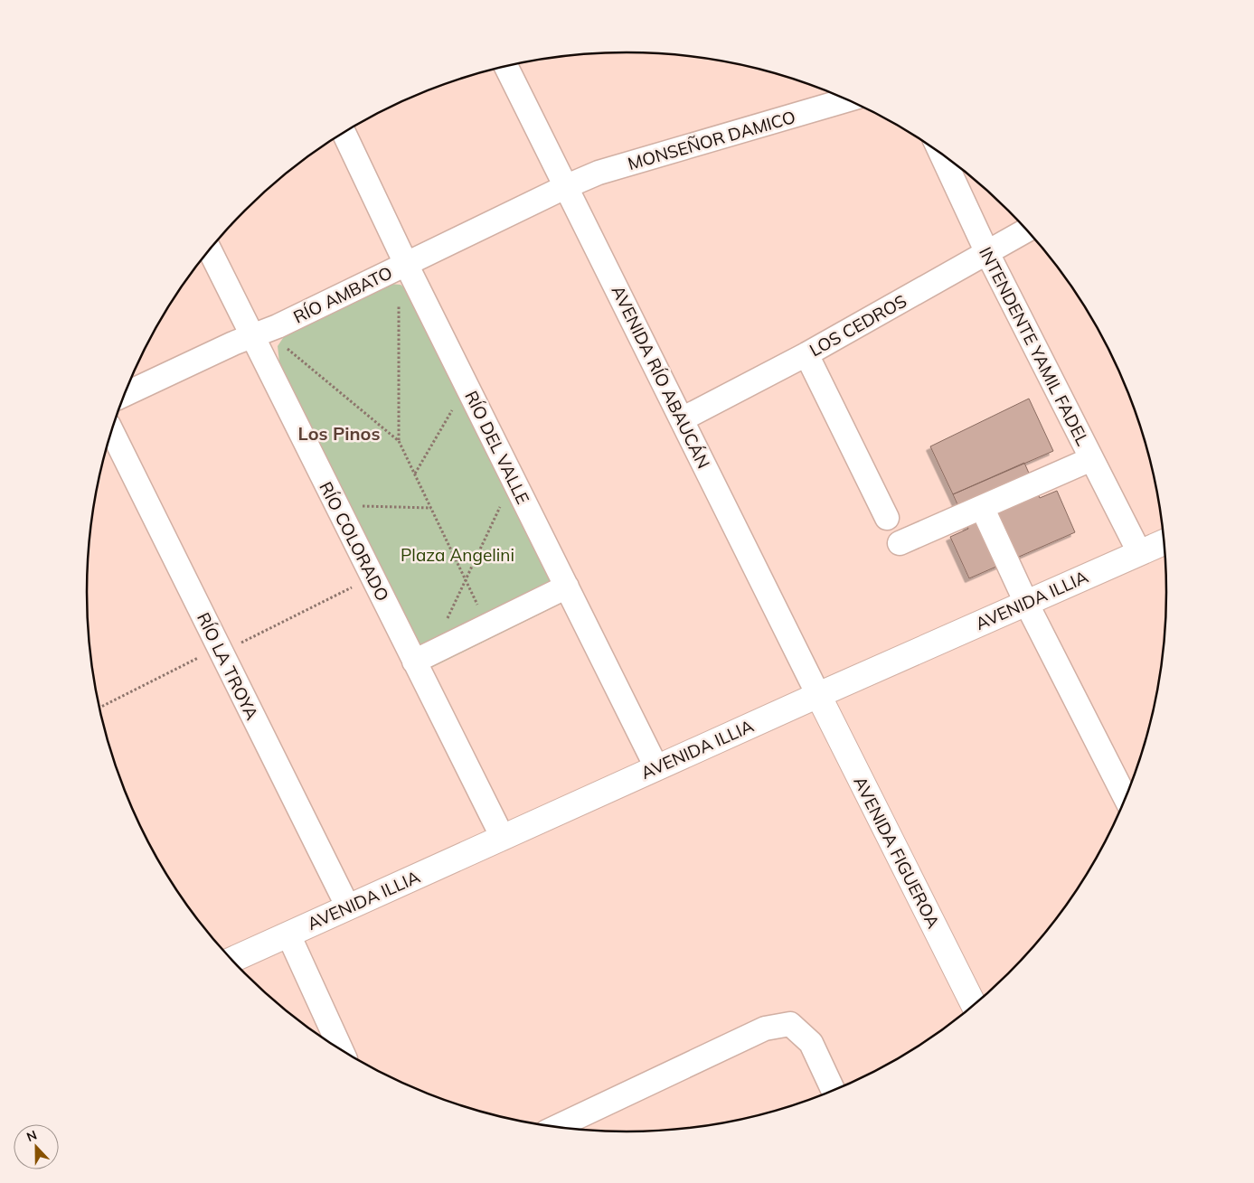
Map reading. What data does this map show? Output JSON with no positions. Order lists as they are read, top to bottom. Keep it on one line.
{"streets":{"main road":["AVENIDA ILLIA","AVENIDA FIGUEROA"],"street":["MONSEÑOR DAMICO","RÍO AMBATO","LOS CEDROS","INTENDENTE YAMIL FADEL","AVENIDA RÍO ABAUCÁN","RÍO DEL VALLE","RÍO COLORADO","RÍO LA TROYA"]},"crossings":[["MONSEÑOR DAMICO","RÍO AMBATO"],["MONSEÑOR DAMICO","AVENIDA RÍO ABAUCÁN"],["RÍO AMBATO","AVENIDA RÍO ABAUCÁN"],["RÍO AMBATO","RÍO DEL VALLE"],["RÍO AMBATO","RÍO COLORADO"],["LOS CEDROS","INTENDENTE YAMIL FADEL"],["LOS CEDROS","AVENIDA RÍO ABAUCÁN"],["INTENDENTE YAMIL FADEL","AVENIDA ILLIA"],["AVENIDA RÍO ABAUCÁN","AVENIDA ILLIA"],["AVENIDA RÍO ABAUCÁN","AVENIDA FIGUEROA"],["RÍO DEL VALLE","AVENIDA ILLIA"],["RÍO COLORADO","AVENIDA ILLIA"],["AVENIDA ILLIA","RÍO LA TROYA"],["AVENIDA ILLIA","AVENIDA FIGUEROA"]],"districts":["Los Pinos"],"parks":["Plaza Angelini"],"north":"top"}
